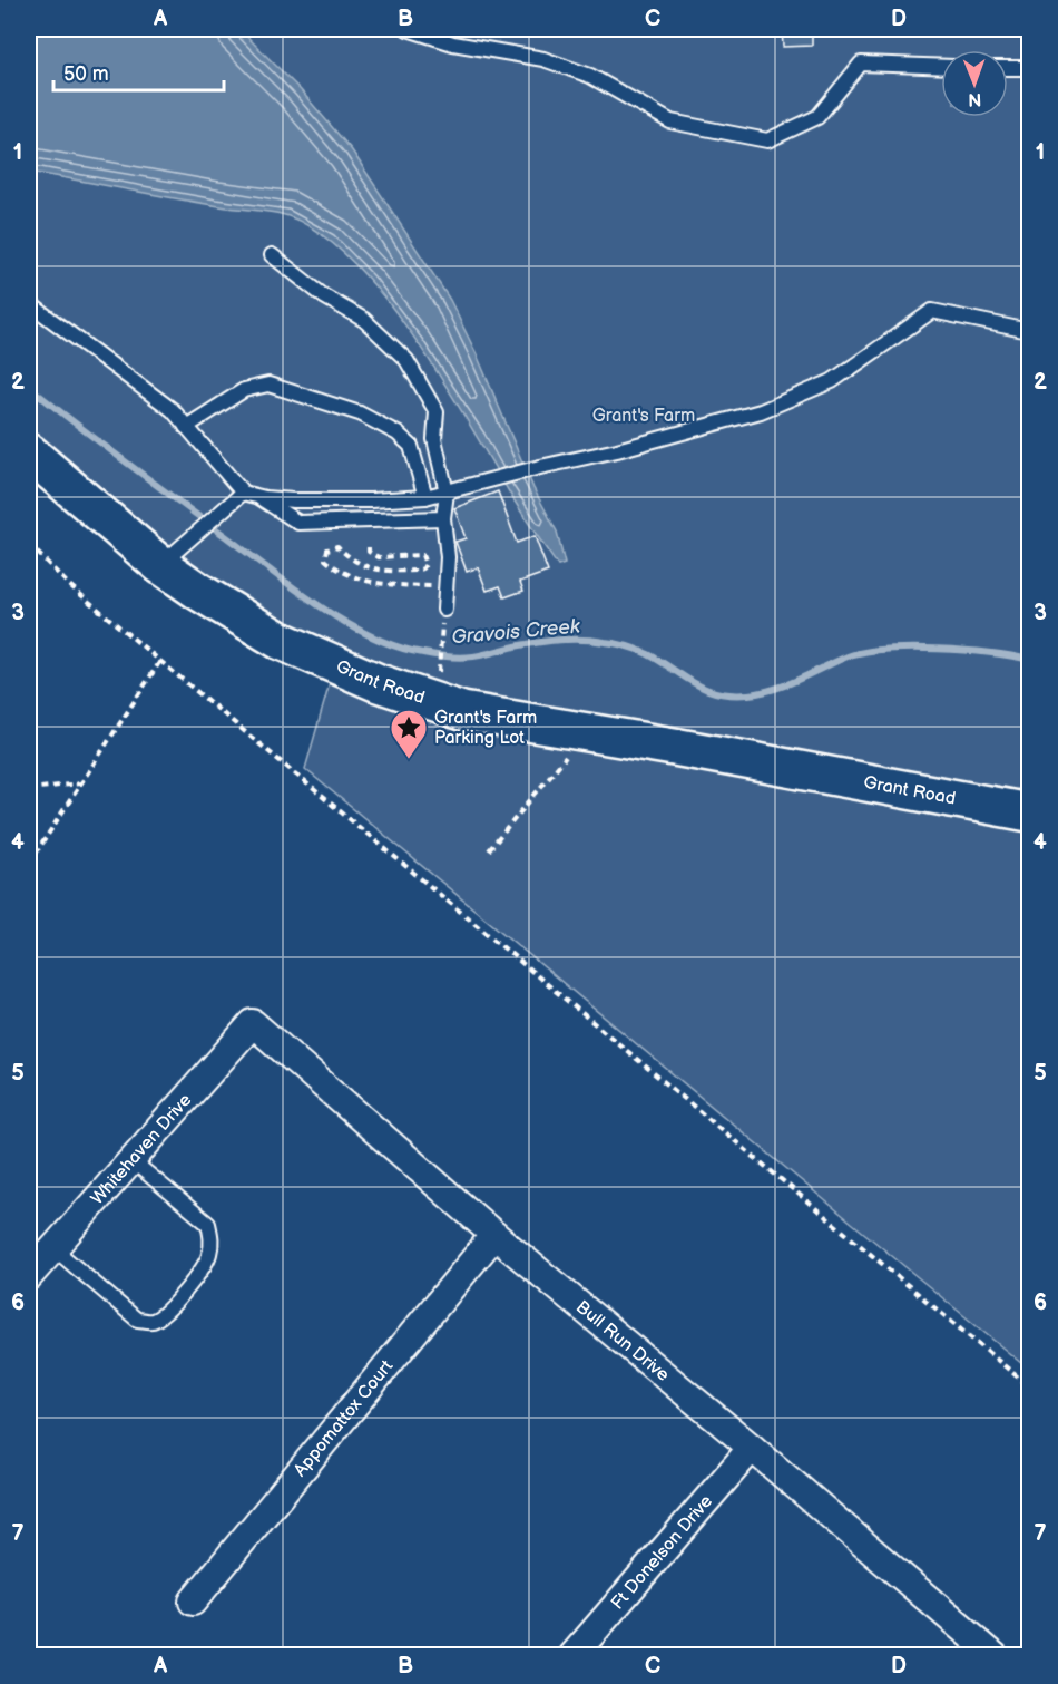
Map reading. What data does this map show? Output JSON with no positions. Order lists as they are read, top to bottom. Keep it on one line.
{"streets":{"street":["Grant Road","Whitehaven Drive","Bull Run Drive","Appomattox Court","Ft Donelson Drive"]},"crossings":[["Whitehaven Drive","Bull Run Drive"],["Bull Run Drive","Appomattox Court"],["Bull Run Drive","Ft Donelson Drive"]],"water":["Gravois Creek"],"parks":["Grant's Farm"],"places":{"place":["Grant's Farm Parking Lot"]},"scale_bar":"50 m","north":"bottom","grid":{"columns":["A","B","C","D"],"rows":["1","2","3","4","5","6","7"]}}
